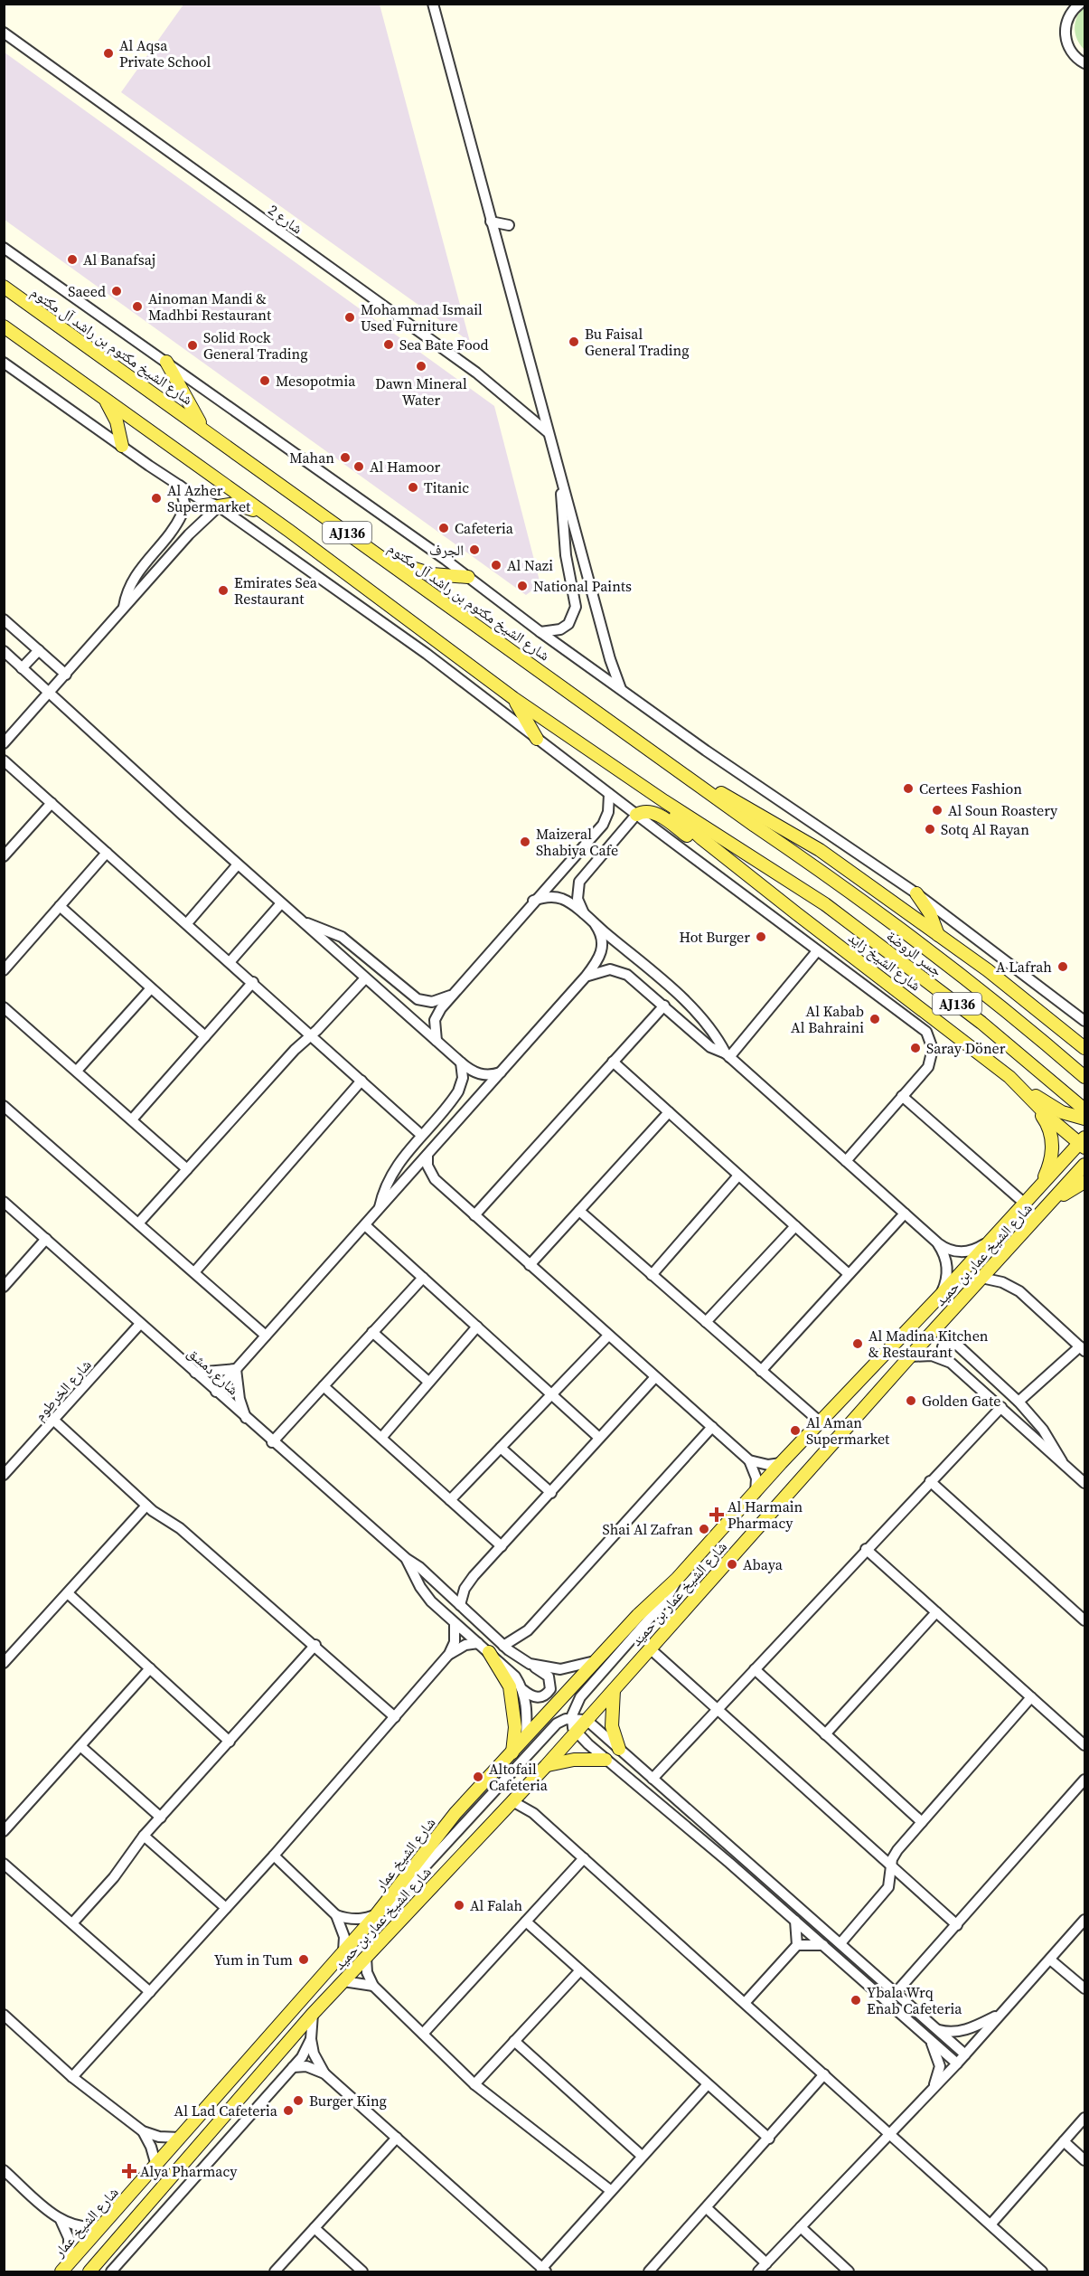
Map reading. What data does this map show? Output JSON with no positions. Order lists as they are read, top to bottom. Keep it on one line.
{"streets":{"main road":["شارع الشيخ مكتوم بن راشد آل مكتوم","AJ136","جسر الروضة","شارع الشيخ زايد","شارع الشيخ عمار بن حميد","شارع الشيخ عمار"],"street":["شارع 2","شارع دمشق","شارع الخرطوم"]},"crossings":[["شارع الشيخ مكتوم بن راشد آل مكتوم","جسر الروضة"],["AJ136","جسر الروضة"],["AJ136","شارع الشيخ زايد"],["جسر الروضة","شارع الشيخ زايد"],["شارع الشيخ زايد","شارع الشيخ عمار بن حميد"],["شارع الشيخ عمار بن حميد","شارع الشيخ عمار"],["شارع دمشق","شارع الخرطوم"],["شارع دمشق","شارع الشيخ عمار"]],"places":{"other":["Al Aqsa Private School","Al Banafsaj","Saeed","Ainoman Mandi & Madhbi Restaurant","Mohammad Ismail Used Furniture","Bu Faisal General Trading","Sea Bate Food","Solid Rock General Trading","Dawn Mineral Water","Mesopotmia","Mahan","Al Hamoor","Titanic","Al Azher Supermarket","Cafeteria","الجرف","Al Nazi","National Paints","Emirates Sea Restaurant","Certees Fashion","Al Soun Roastery","Sotq Al Rayan","Maizeral Shabiya Cafe","Hot Burger","A Lafrah","Al Kabab Al Bahraini","Saray Döner","Al Madina Kitchen & Restaurant","Golden Gate","Al Aman Supermarket","Shai Al Zafran","Abaya","Altofail Cafeteria","Al Falah","Yum in Tum","Ybala Wrq Enab Cafeteria","Burger King","Al Lad Cafeteria"],"health":["Al Harmain Pharmacy","Alya Pharmacy"]}}
